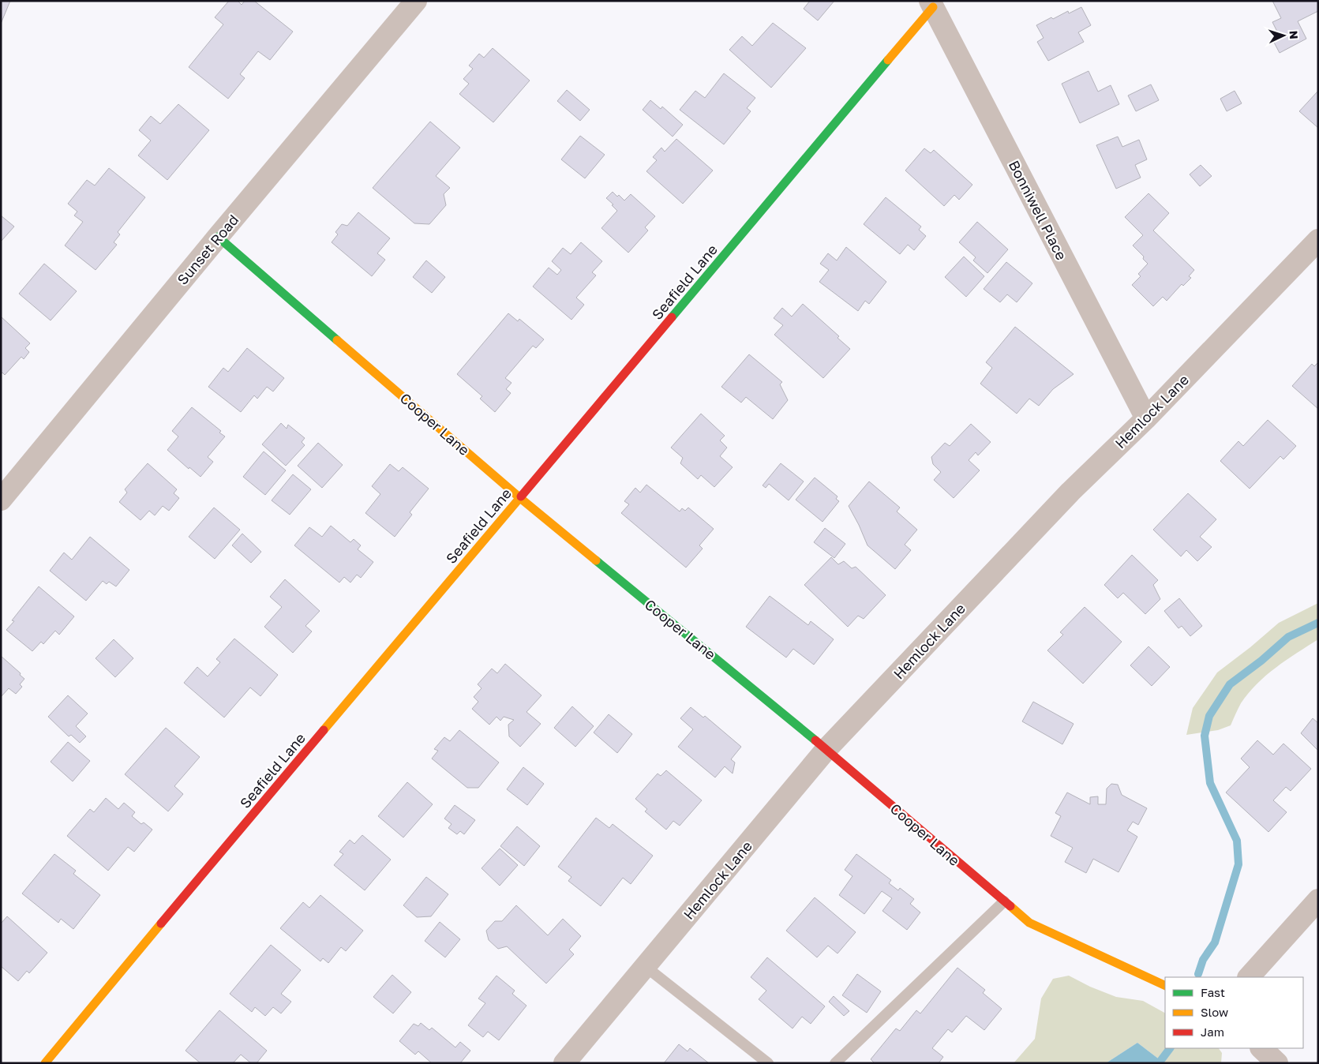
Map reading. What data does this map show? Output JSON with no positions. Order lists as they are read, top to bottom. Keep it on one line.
{"streets":{"street":["Bonniwell Place","Sunset Road","Seafield Lane","Hemlock Lane","Cooper Lane"]},"crossings":[["Bonniwell Place","Seafield Lane"],["Bonniwell Place","Hemlock Lane"],["Sunset Road","Cooper Lane"],["Seafield Lane","Cooper Lane"],["Hemlock Lane","Cooper Lane"]],"legend":["Fast","Slow","Jam"],"north":"right"}
